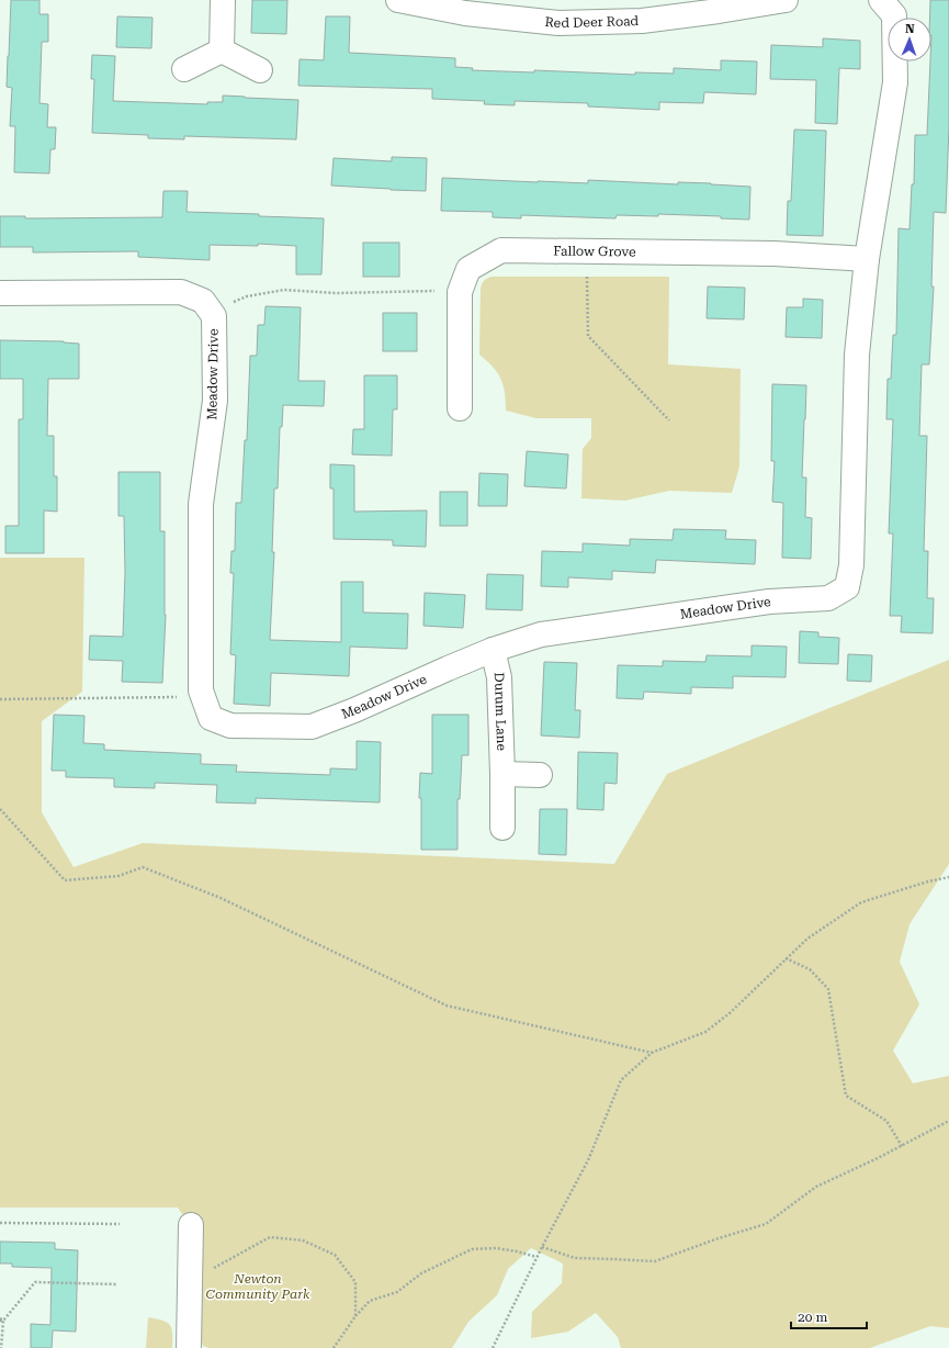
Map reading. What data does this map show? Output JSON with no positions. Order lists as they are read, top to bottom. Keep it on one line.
{"streets":{"street":["Red Deer Road","Fallow Grove","Meadow Drive","Durum Lane"]},"crossings":[["Fallow Grove","Meadow Drive"],["Meadow Drive","Durum Lane"]],"parks":["Newton Community Park"],"scale_bar":"20 m","north":"top"}
